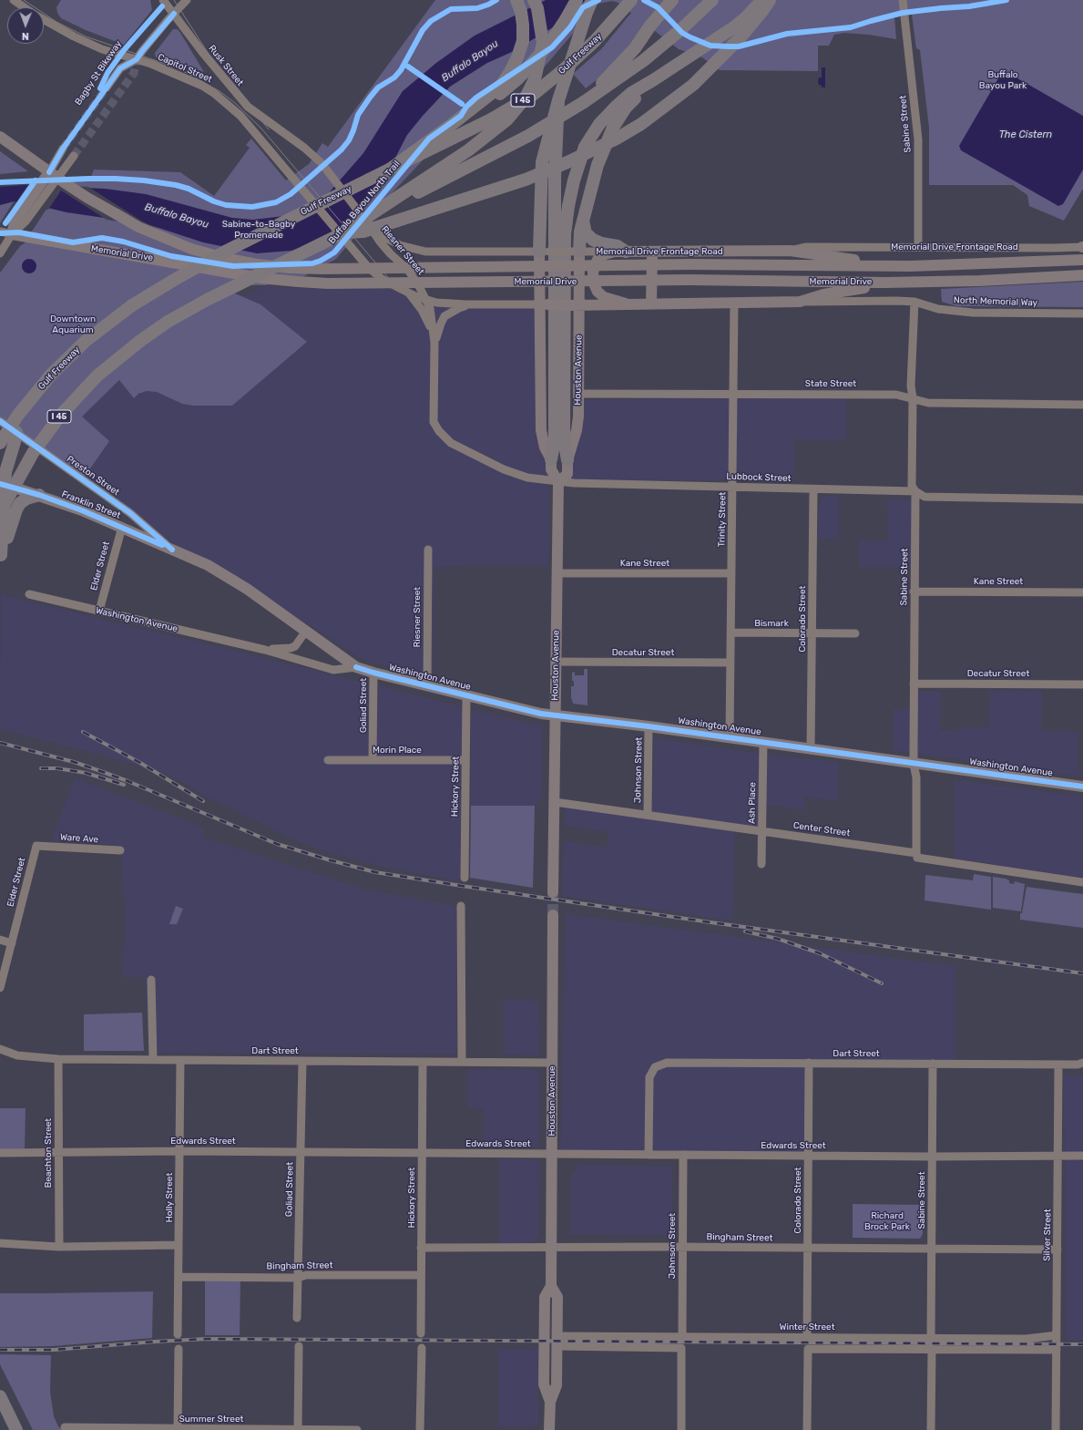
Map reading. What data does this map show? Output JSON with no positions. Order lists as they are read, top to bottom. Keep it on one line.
{"streets":{"highway":["Gulf Freeway","I 45"],"main road":["Memorial Drive Frontage Road","Memorial Drive","Houston Avenue","Preston Street","Franklin Street","Washington Avenue"],"street":["Rusk Street","Capitol Street","Sabine Street","Riesner Street","North Memorial Way","State Street","Lubbock Street","Trinity Street","Kane Street","Elder Street","Colorado Street","Bismark","Decatur Street","Goliad Street","Morin Place","Johnson Street","Hickory Street","Ash Place","Center Street","Ware Ave","Dart Street","Edwards Street","Beachton Street","Holly Street","Silver Street","Bingham Street","Winter Street","Summer Street"],"cycle path":["Bagby St Bikeway","Buffalo Bayou North Trail"]},"crossings":[["Rusk Street","Memorial Drive Frontage Road"],["Capitol Street","Riesner Street"],["I 45","Memorial Drive Frontage Road"],["Sabine Street","Memorial Drive Frontage Road"],["Sabine Street","North Memorial Way"],["Sabine Street","State Street"],["Sabine Street","Lubbock Street"],["Sabine Street","Kane Street"],["Sabine Street","Washington Avenue"],["Sabine Street","Decatur Street"],["Sabine Street","Center Street"],["Sabine Street","Dart Street"],["Sabine Street","Edwards Street"],["Sabine Street","Bingham Street"],["Sabine Street","Winter Street"],["Memorial Drive Frontage Road","Riesner Street"],["Memorial Drive Frontage Road","Houston Avenue"],["Riesner Street","Lubbock Street"],["Riesner Street","Washington Avenue"],["Houston Avenue","State Street"],["Houston Avenue","Lubbock Street"],["Houston Avenue","Kane Street"],["Houston Avenue","Washington Avenue"],["Houston Avenue","Decatur Street"],["Houston Avenue","Center Street"],["Houston Avenue","Dart Street"],["Houston Avenue","Edwards Street"],["Houston Avenue","Bingham Street"],["Houston Avenue","Winter Street"],["State Street","Trinity Street"],["Preston Street","Franklin Street"],["Preston Street","Washington Avenue"],["Lubbock Street","Trinity Street"],["Lubbock Street","Colorado Street"],["Franklin Street","Elder Street"],["Trinity Street","Kane Street"],["Trinity Street","Washington Avenue"],["Trinity Street","Bismark"],["Trinity Street","Decatur Street"],["Elder Street","Washington Avenue"],["Elder Street","Ware Ave"],["Colorado Street","Washington Avenue"],["Colorado Street","Bismark"],["Colorado Street","Dart Street"],["Colorado Street","Edwards Street"],["Colorado Street","Bingham Street"],["Colorado Street","Winter Street"],["Washington Avenue","Goliad Street"],["Washington Avenue","Johnson Street"],["Washington Avenue","Hickory Street"],["Washington Avenue","Ash Place"],["Goliad Street","Morin Place"],["Goliad Street","Dart Street"],["Goliad Street","Edwards Street"],["Goliad Street","Bingham Street"],["Morin Place","Hickory Street"],["Johnson Street","Center Street"],["Johnson Street","Edwards Street"],["Johnson Street","Bingham Street"],["Johnson Street","Winter Street"],["Hickory Street","Dart Street"],["Hickory Street","Edwards Street"],["Hickory Street","Bingham Street"],["Ash Place","Center Street"],["Dart Street","Edwards Street"],["Dart Street","Beachton Street"],["Dart Street","Holly Street"],["Dart Street","Silver Street"],["Edwards Street","Beachton Street"],["Edwards Street","Holly Street"],["Edwards Street","Silver Street"],["Holly Street","Bingham Street"],["Silver Street","Bingham Street"],["Silver Street","Winter Street"]],"water":["Buffalo Bayou","The Cistern"],"parks":["Buffalo Bayou Park","Sabine-to-Bagby Promenade","Downtown Aquarium","Richard Brock Park"],"north":"bottom"}
